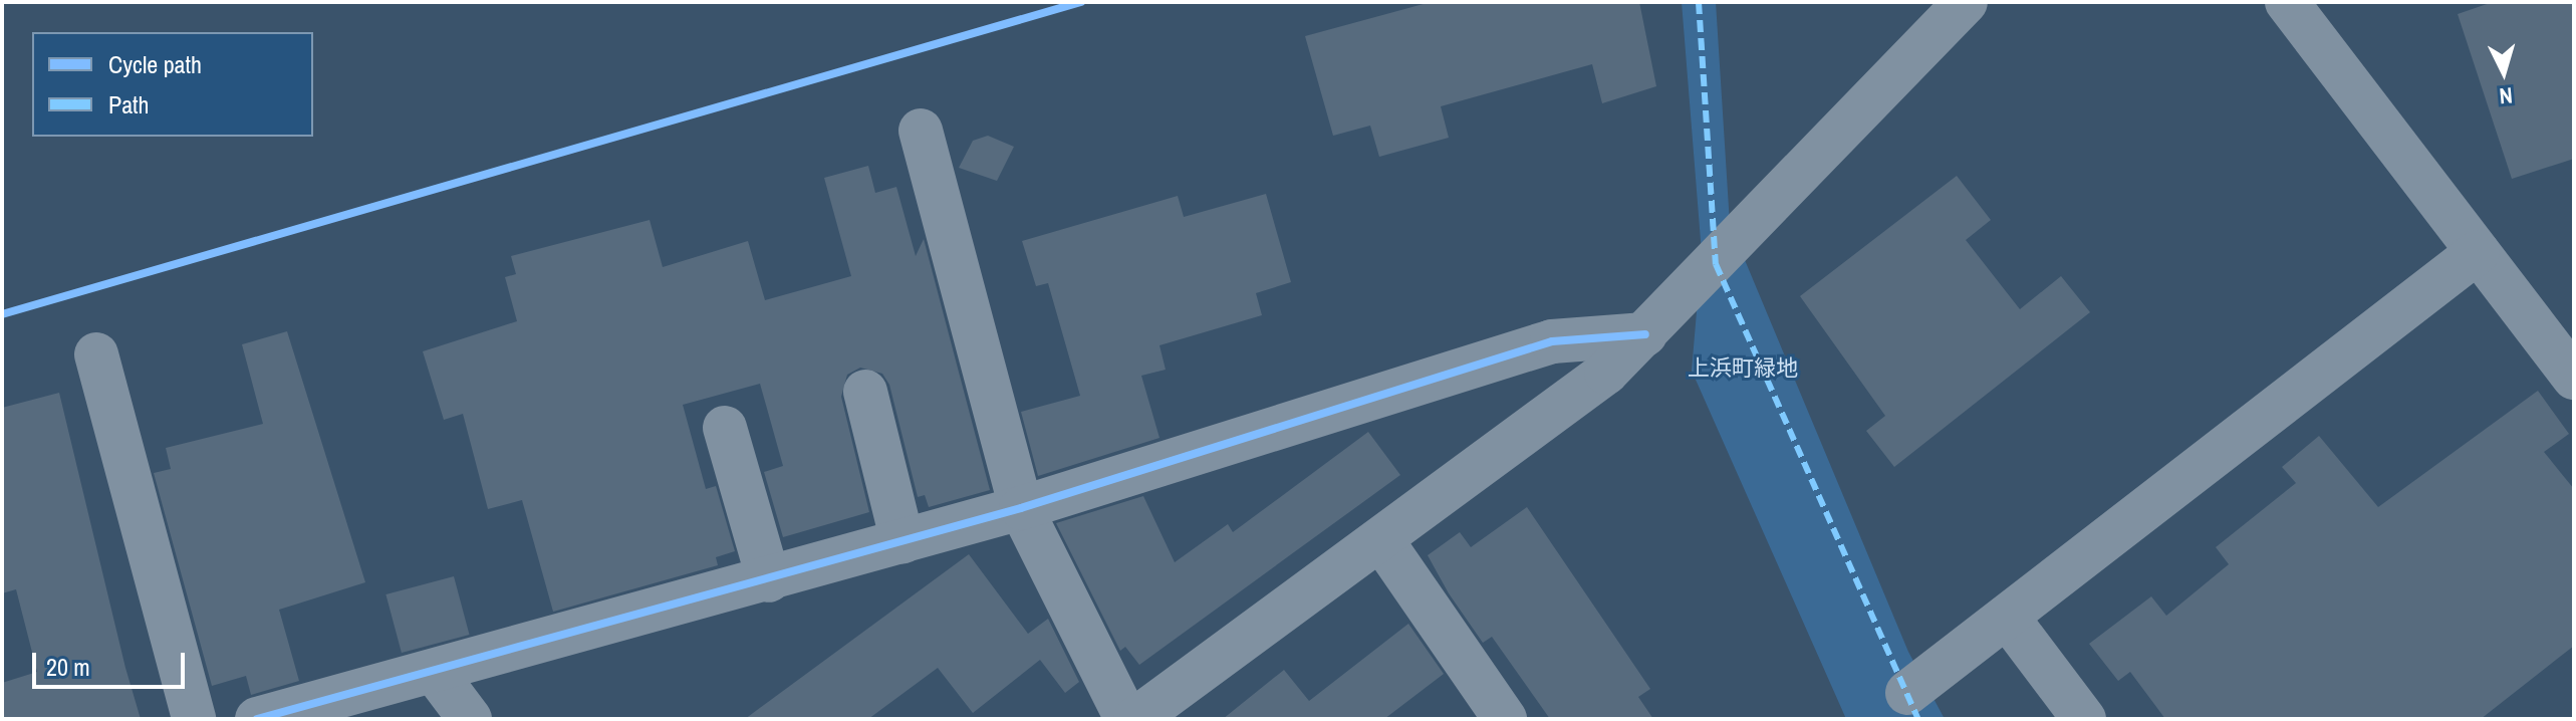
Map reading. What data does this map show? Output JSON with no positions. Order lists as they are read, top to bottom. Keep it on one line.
{"parks":["上浜町緑地"],"legend":["Cycle path","Path"],"scale_bar":"20 m","north":"bottom"}
